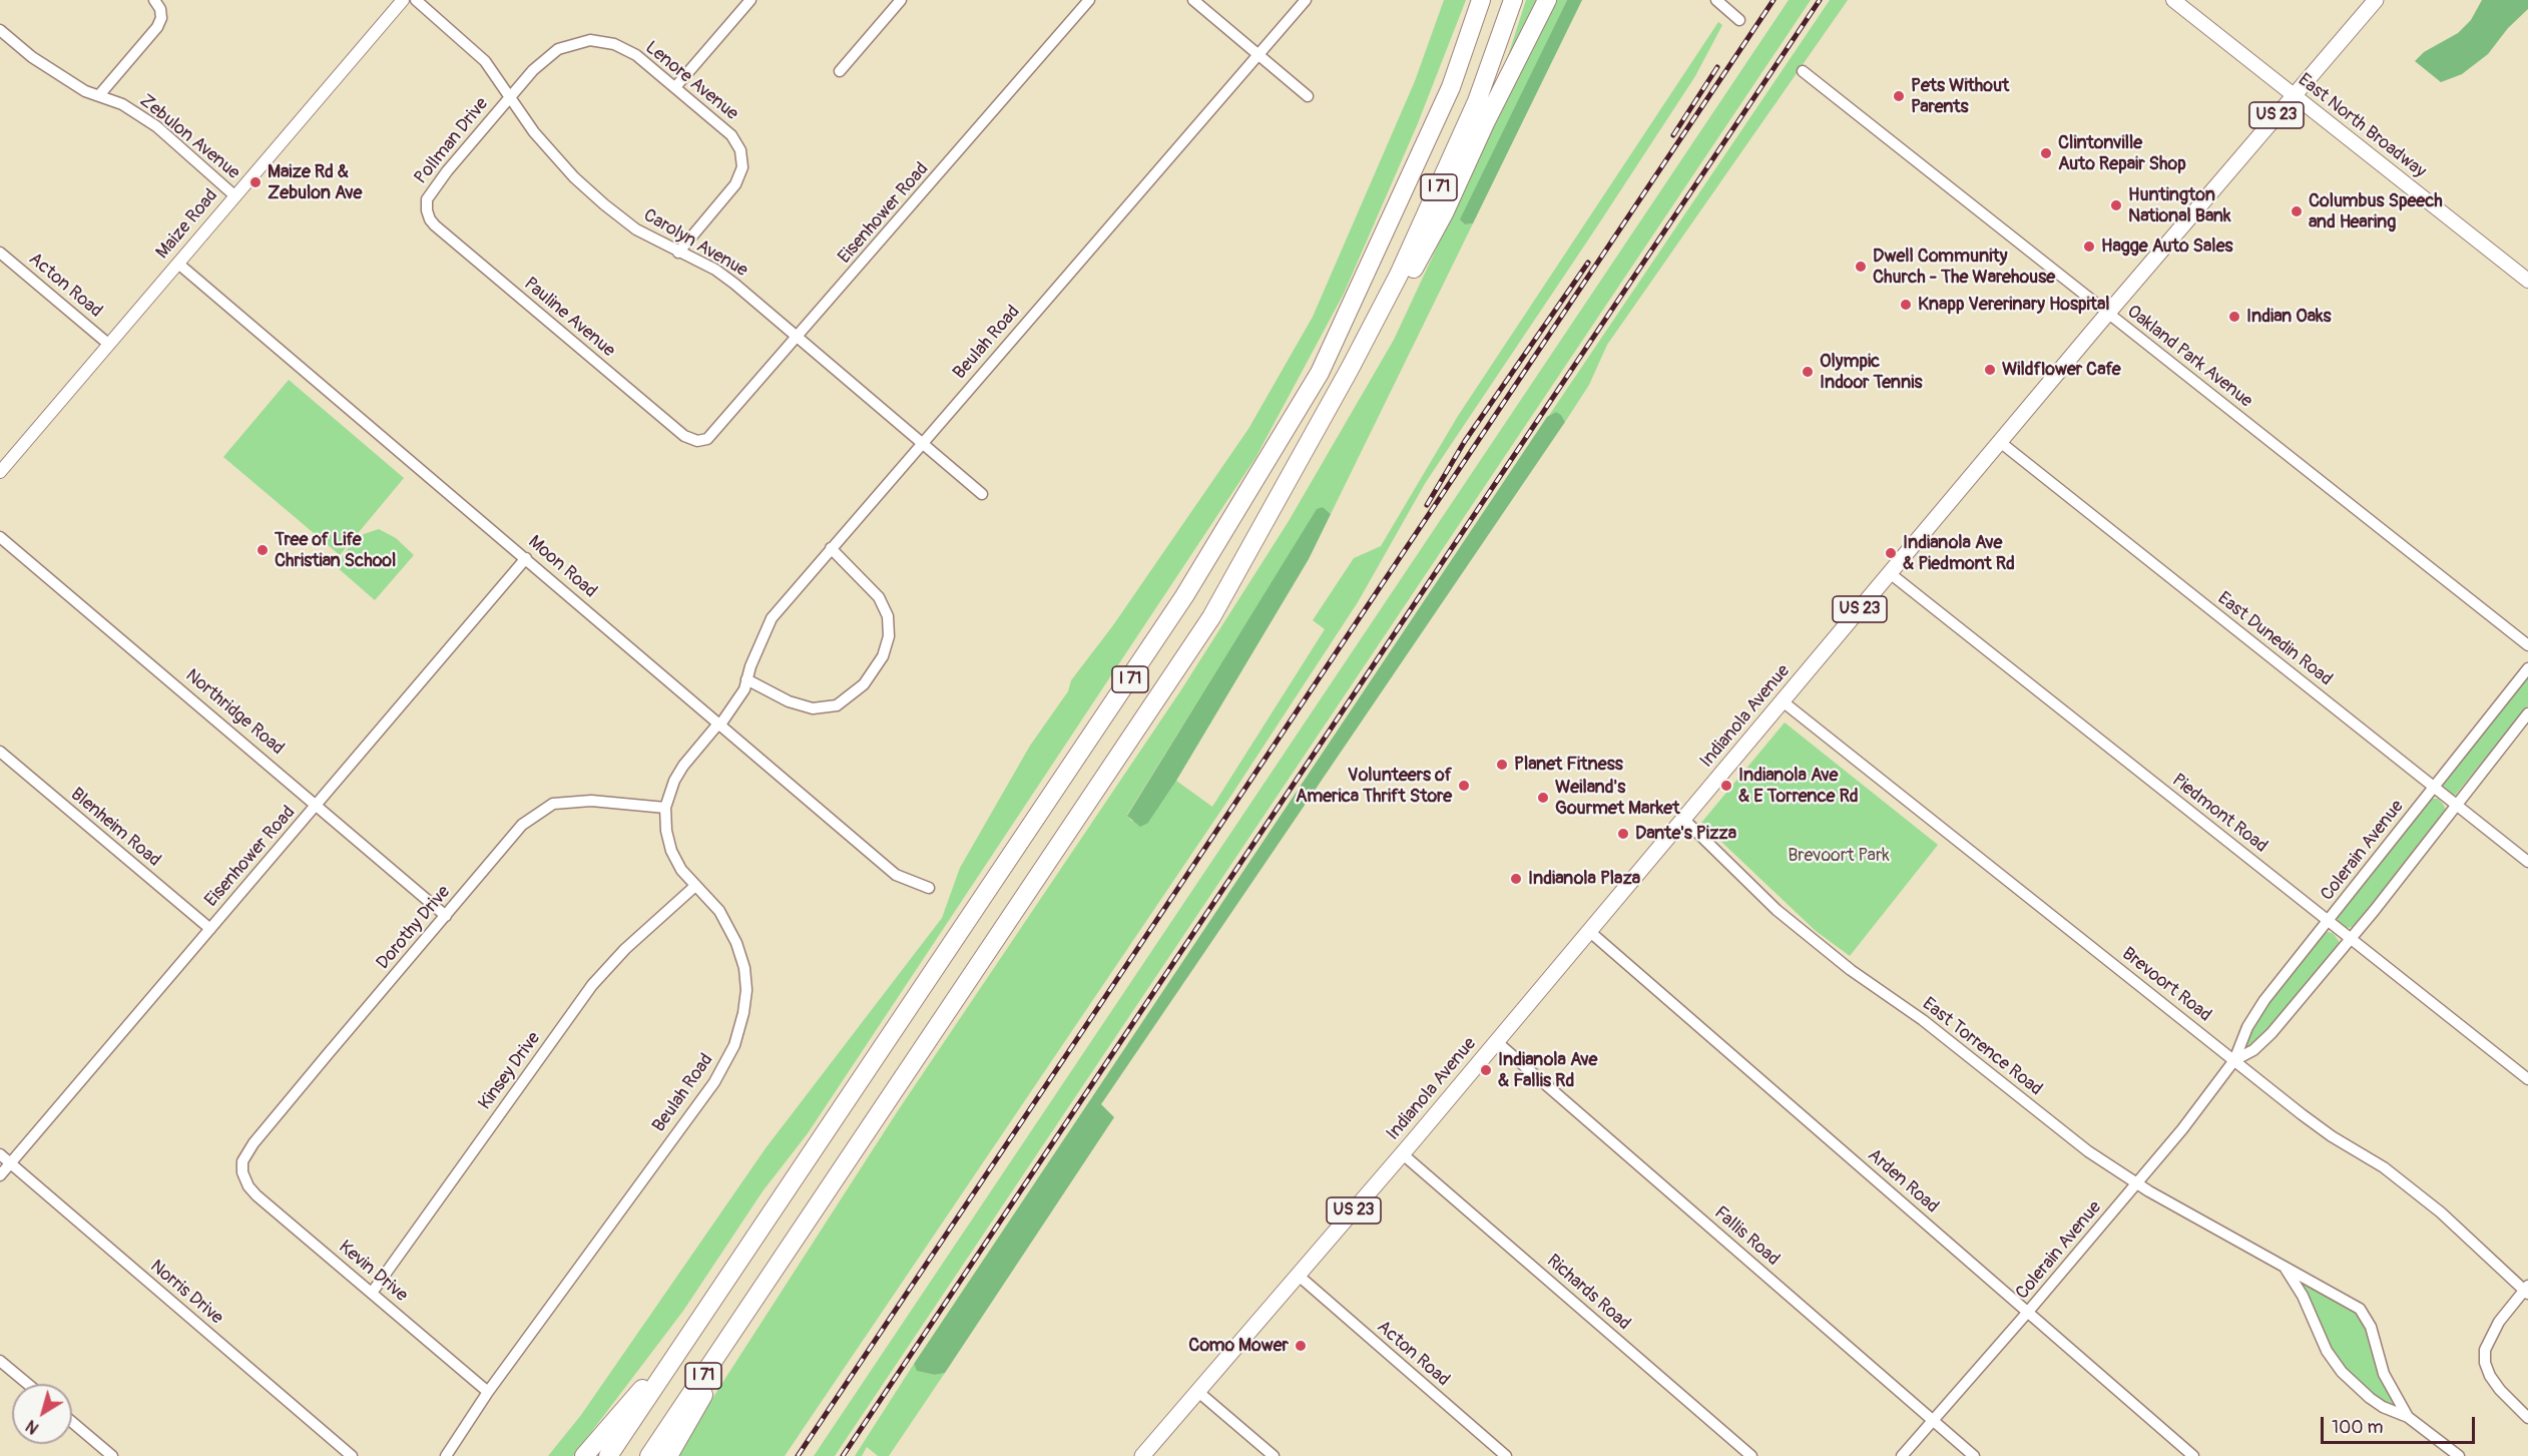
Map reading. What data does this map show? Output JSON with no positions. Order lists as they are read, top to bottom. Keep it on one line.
{"streets":{"highway":["I 71"],"main road":["US 23","East North Broadway","Indianola Avenue"],"street":["Lenore Avenue","Zebulon Avenue","Pollman Drive","Eisenhower Road","Maize Road","Carolyn Avenue","Acton Road","Pauline Avenue","Beulah Road","Oakland Park Avenue","Moon Road","East Dunedin Road","Northridge Road","Piedmont Road","Blenheim Road","Colerain Avenue","Dorothy Drive","Brevoort Road","East Torrence Road","Kinsey Drive","Arden Road","Fallis Road","Kevin Drive","Norris Drive","Richards Road"]},"crossings":[["Lenore Avenue","Pollman Drive"],["Lenore Avenue","Carolyn Avenue"],["East North Broadway","Indianola Avenue"],["Zebulon Avenue","Maize Road"],["Pollman Drive","Carolyn Avenue"],["Pollman Drive","Pauline Avenue"],["Eisenhower Road","Carolyn Avenue"],["Eisenhower Road","Pauline Avenue"],["Eisenhower Road","Moon Road"],["Eisenhower Road","Northridge Road"],["Eisenhower Road","Blenheim Road"],["Eisenhower Road","Norris Drive"],["Maize Road","Acton Road"],["Maize Road","Moon Road"],["Carolyn Avenue","Beulah Road"],["Acton Road","Indianola Avenue"],["Beulah Road","Moon Road"],["Beulah Road","Dorothy Drive"],["Beulah Road","Kinsey Drive"],["Beulah Road","Kevin Drive"],["Oakland Park Avenue","Indianola Avenue"],["East Dunedin Road","Indianola Avenue"],["East Dunedin Road","Colerain Avenue"],["Northridge Road","Dorothy Drive"],["Indianola Avenue","Piedmont Road"],["Indianola Avenue","Brevoort Road"],["Indianola Avenue","East Torrence Road"],["Indianola Avenue","Arden Road"],["Indianola Avenue","Fallis Road"],["Indianola Avenue","Richards Road"],["Piedmont Road","Colerain Avenue"],["Colerain Avenue","Brevoort Road"],["Colerain Avenue","East Torrence Road"],["Colerain Avenue","Arden Road"],["Colerain Avenue","Fallis Road"],["Dorothy Drive","Kevin Drive"],["Kinsey Drive","Kevin Drive"]],"parks":["Brevoort Park"],"places":["Pets Without Parents","Clintonville Auto Repair Shop","Maize Rd & Zebulon Ave","Huntington National Bank","Columbus Speech and Hearing","Hagge Auto Sales","Dwell Community Church - The Warehouse","Knapp Vererinary Hospital","Indian Oaks","Wildflower Cafe","Olympic Indoor Tennis","Tree of Life Christian School","Indianola Ave & Piedmont Rd","Planet Fitness","Volunteers of America Thrift Store","Indianola Ave & E Torrence Rd","Weiland's Gourmet Market","Dante's Pizza","Indianola Plaza","Indianola Ave & Fallis Rd","Como Mower"],"scale_bar":"100 m","north":"bottom left"}
